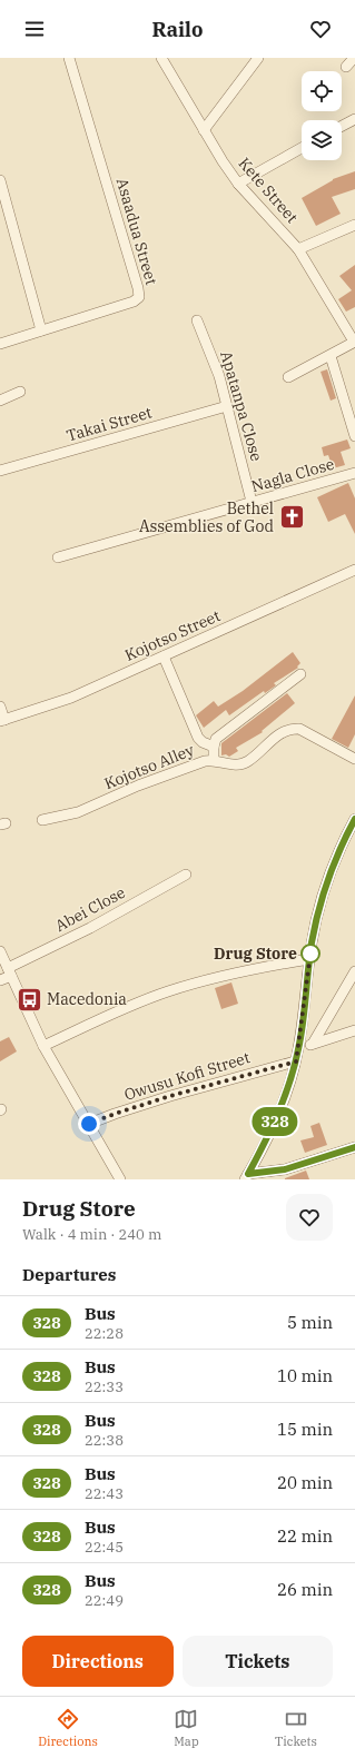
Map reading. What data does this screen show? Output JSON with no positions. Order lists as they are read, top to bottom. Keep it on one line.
{"streets":{"street":["Kete Street","Asaadua Street","Apatanpa Close","Takai Street","Nagla Close","Kojotso Street","Kojotso Alley","Abei Close","Owusu Kofi Street"]},"crossings":[["Apatanpa Close","Takai Street"],["Apatanpa Close","Nagla Close"]],"places":{"church":["Bethel Assemblies of God"],"other":["Drug Store"],"bus stop":["Macedonia"]},"lines":["bus line 328"],"page":{"header":"Railo","on_map":"328","heading":[["Drug Store","Walk · 4 min · 240 m"],"Departures"],"list":[{"mark":"328","name":"Bus","note":"22:28","value":"5 min"},{"mark":"328","name":"Bus","note":"22:33","value":"10 min"},{"mark":"328","name":"Bus","note":"22:38","value":"15 min"},{"mark":"328","name":"Bus","note":"22:43","value":"20 min"},{"mark":"328","name":"Bus","note":"22:45","value":"22 min"},{"mark":"328","name":"Bus","note":"22:49","value":"26 min"}],"buttons":["Directions","Tickets"],"tabs":["Directions","Map","Tickets"]}}
